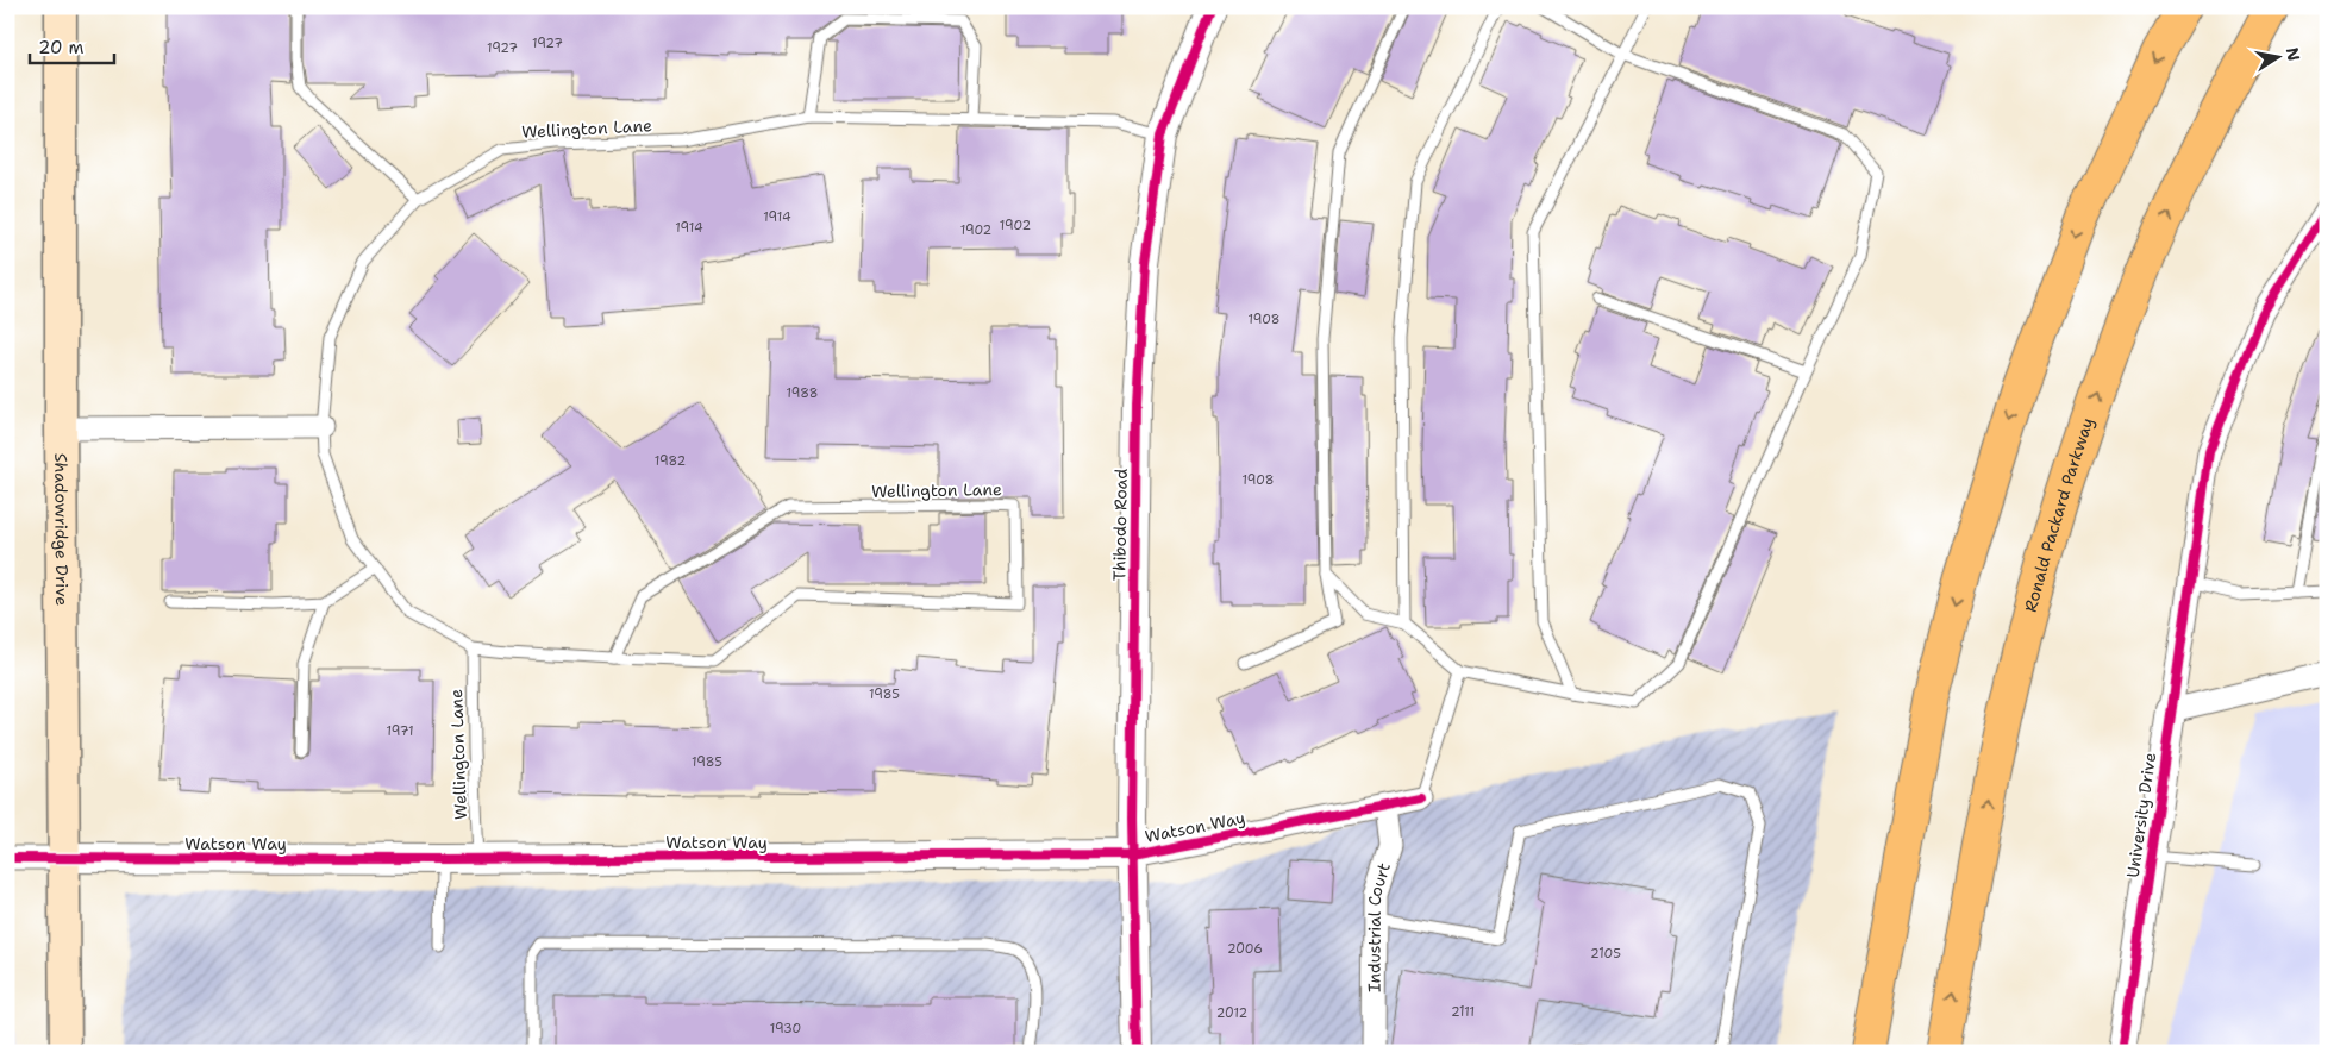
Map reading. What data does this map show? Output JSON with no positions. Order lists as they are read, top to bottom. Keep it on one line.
{"streets":{"highway":["Ronald Packard Parkway"],"main road":["Shadowridge Drive"],"street":["Thibodo Road","University Drive","Watson Way","Industrial Court"],"lane":["Wellington Lane"]},"crossings":[["Wellington Lane","Thibodo Road"],["Wellington Lane","Watson Way"],["Thibodo Road","Watson Way"],["Shadowridge Drive","Watson Way"],["Watson Way","Industrial Court"]],"house_numbers":["1927","1927","1914","1902","1914","1902","1908","1988","1982","1908","1985","1971","1985","2006","2105","2111","2012","1930"],"scale_bar":"20 m","north":"right"}
